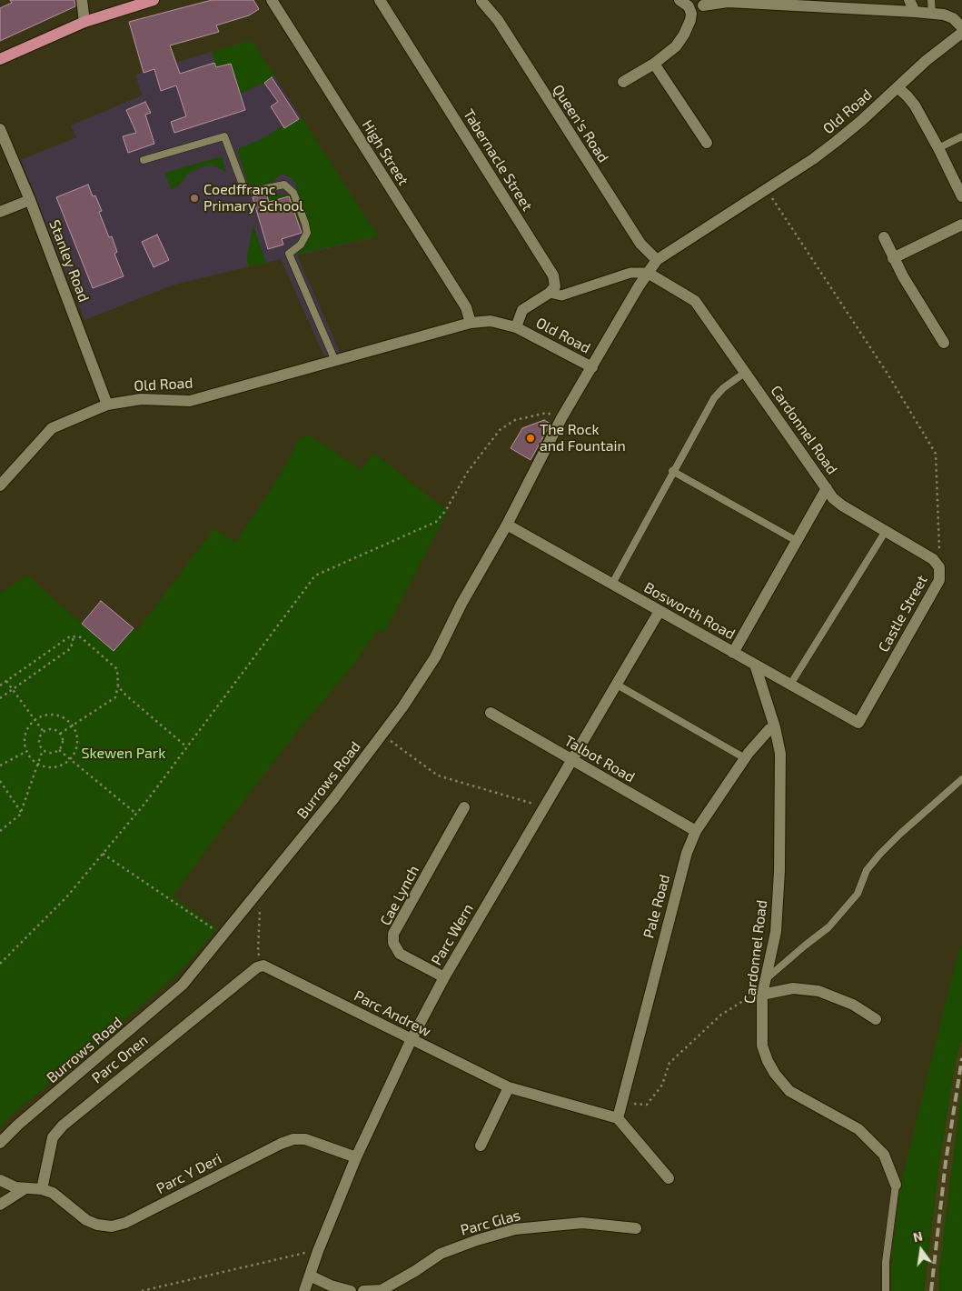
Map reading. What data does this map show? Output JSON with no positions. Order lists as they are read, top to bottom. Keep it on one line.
{"streets":{"street":["Old Road","Queen's Road","High Street","Tabernacle Street","Stanley Road","Cardonnel Road","Bosworth Road","Castle Street","Talbot Road","Burrows Road","Cae Lynch","Pale Road","Parc Wern","Parc Andrew","Parc Onen","Parc Y Deri","Parc Glas"]},"crossings":[["Old Road","Queen's Road"],["Old Road","High Street"],["Old Road","Stanley Road"],["Old Road","Cardonnel Road"],["Old Road","Burrows Road"],["Cardonnel Road","Bosworth Road"],["Cardonnel Road","Castle Street"],["Cardonnel Road","Pale Road"],["Bosworth Road","Castle Street"],["Bosworth Road","Burrows Road"],["Bosworth Road","Parc Wern"],["Talbot Road","Pale Road"],["Talbot Road","Parc Wern"],["Cae Lynch","Parc Wern"],["Parc Wern","Parc Andrew"],["Parc Wern","Parc Y Deri"],["Parc Andrew","Parc Onen"],["Parc Onen","Parc Y Deri"]],"parks":["Skewen Park"],"places":["Coedffranc Primary School","The Rock and Fountain"],"north":"top"}
